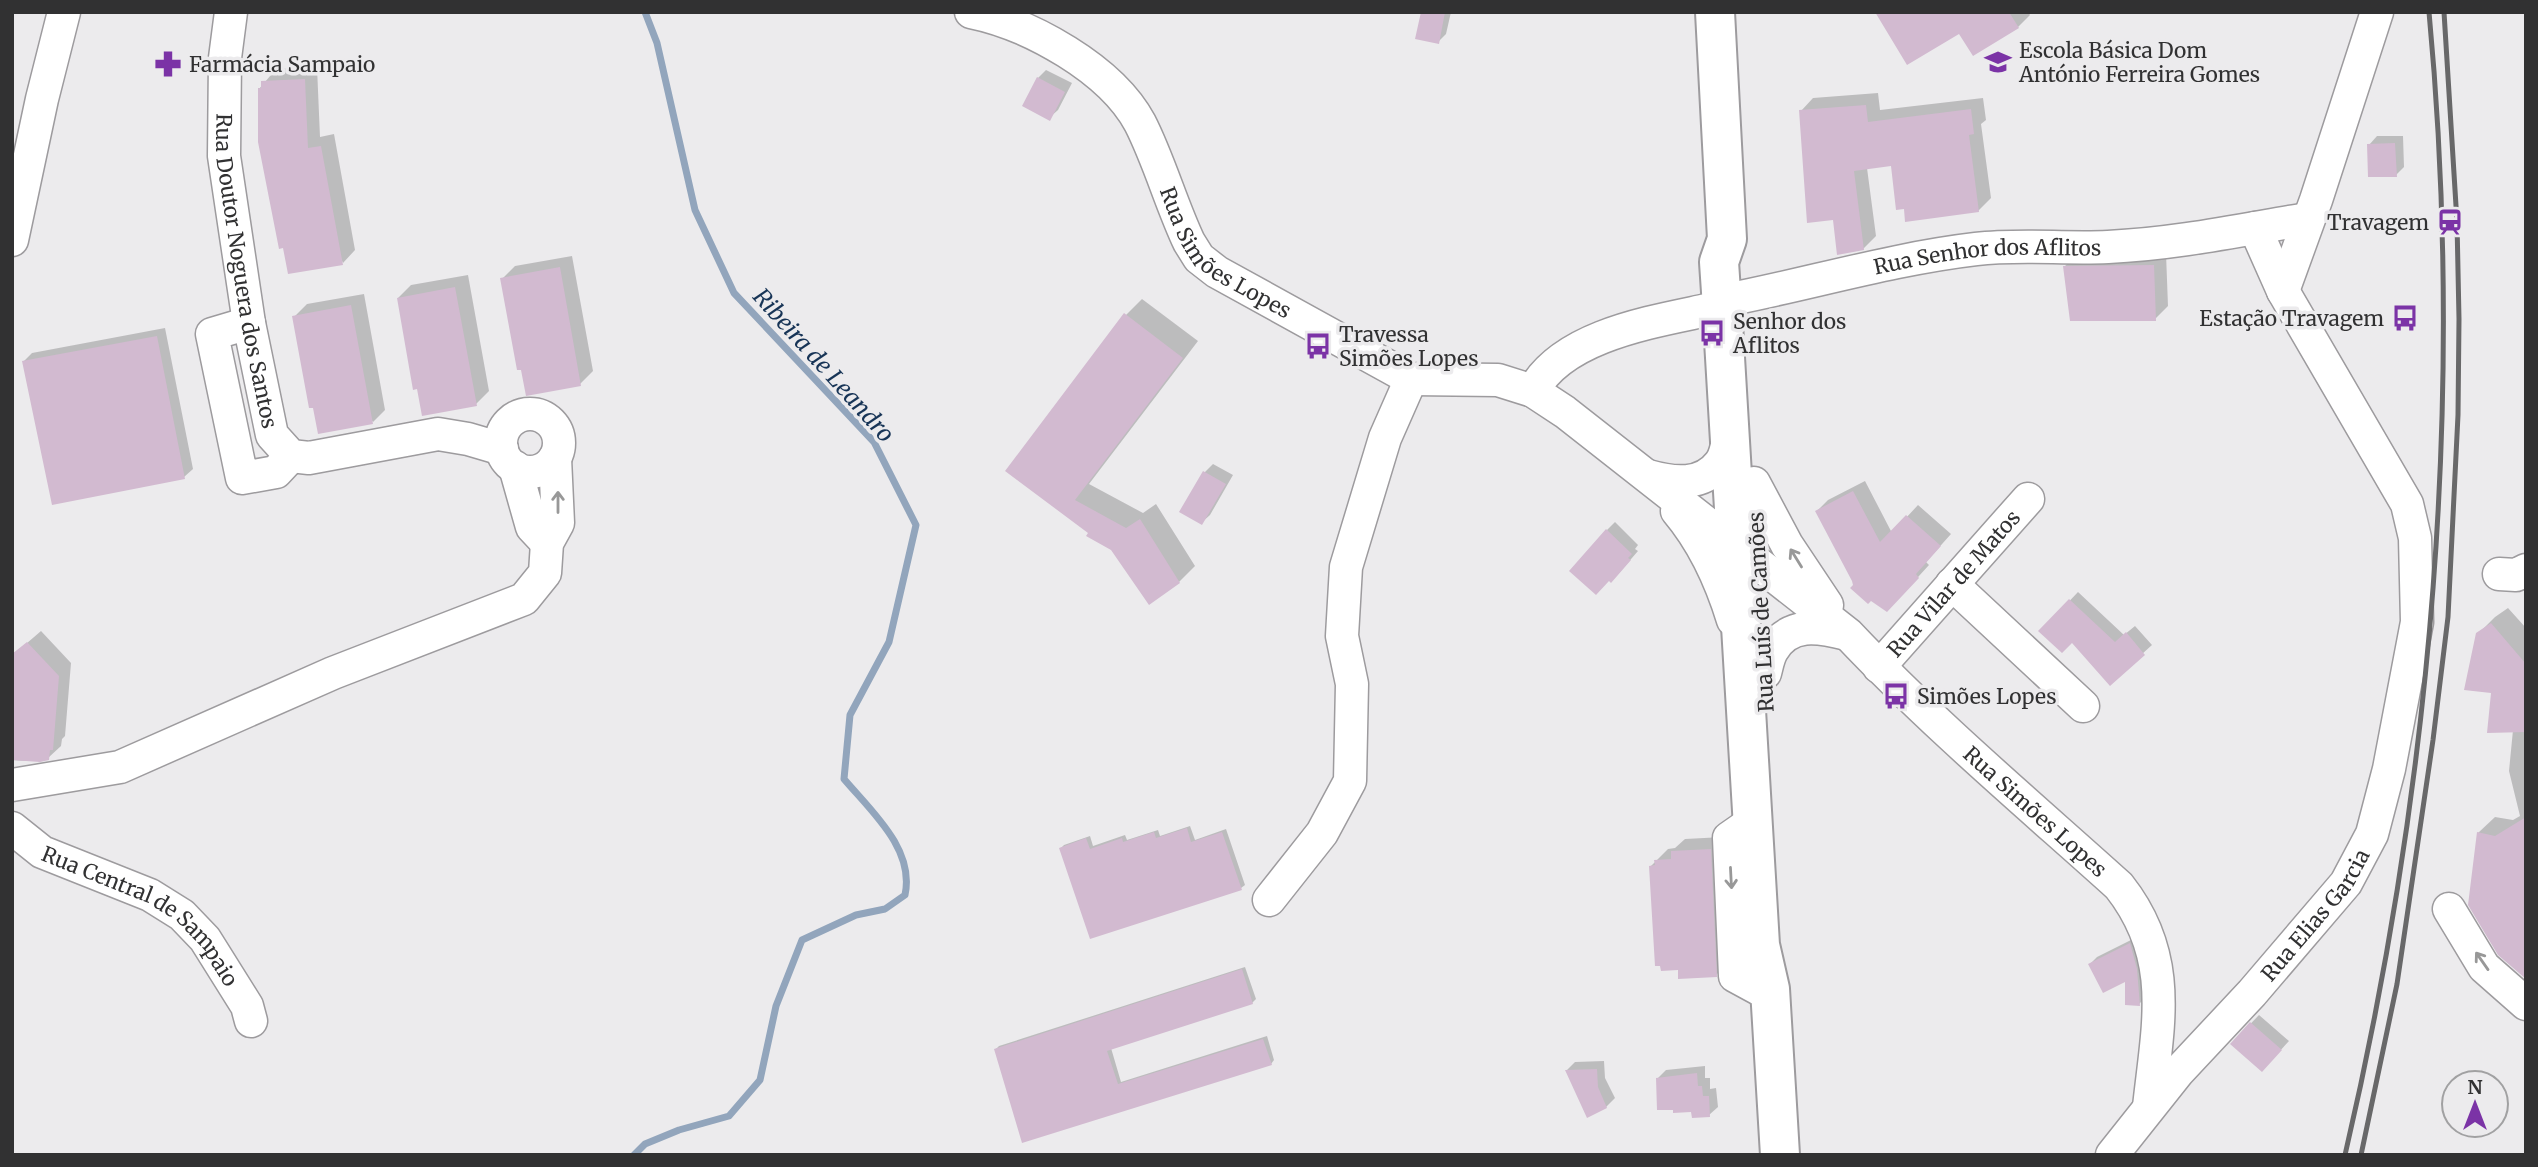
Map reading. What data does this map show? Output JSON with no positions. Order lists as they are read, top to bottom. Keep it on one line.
{"streets":{"main road":["Rua Luís de Camões"],"street":["Rua Simões Lopes","Rua Senhor dos Aflitos","Rua Doutor Noguera dos Santos","Rua Vilar de Matos","Rua Elias Garcia","Rua Central de Sampaio"]},"crossings":[["Rua Simões Lopes","Rua Senhor dos Aflitos"],["Rua Simões Lopes","Rua Vilar de Matos"],["Rua Simões Lopes","Rua Luís de Camões"],["Rua Simões Lopes","Rua Elias Garcia"],["Rua Senhor dos Aflitos","Rua Luís de Camões"]],"water":["Ribeira de Leandro"],"places":{"school or university":["Escola Básica Dom António Ferreira Gomes"],"pharmacy":["Farmácia Sampaio"],"station":["Travagem"],"bus stop":["Estação Travagem","Senhor dos Aflitos","Travessa Simões Lopes","Simões Lopes"]},"north":"top"}
